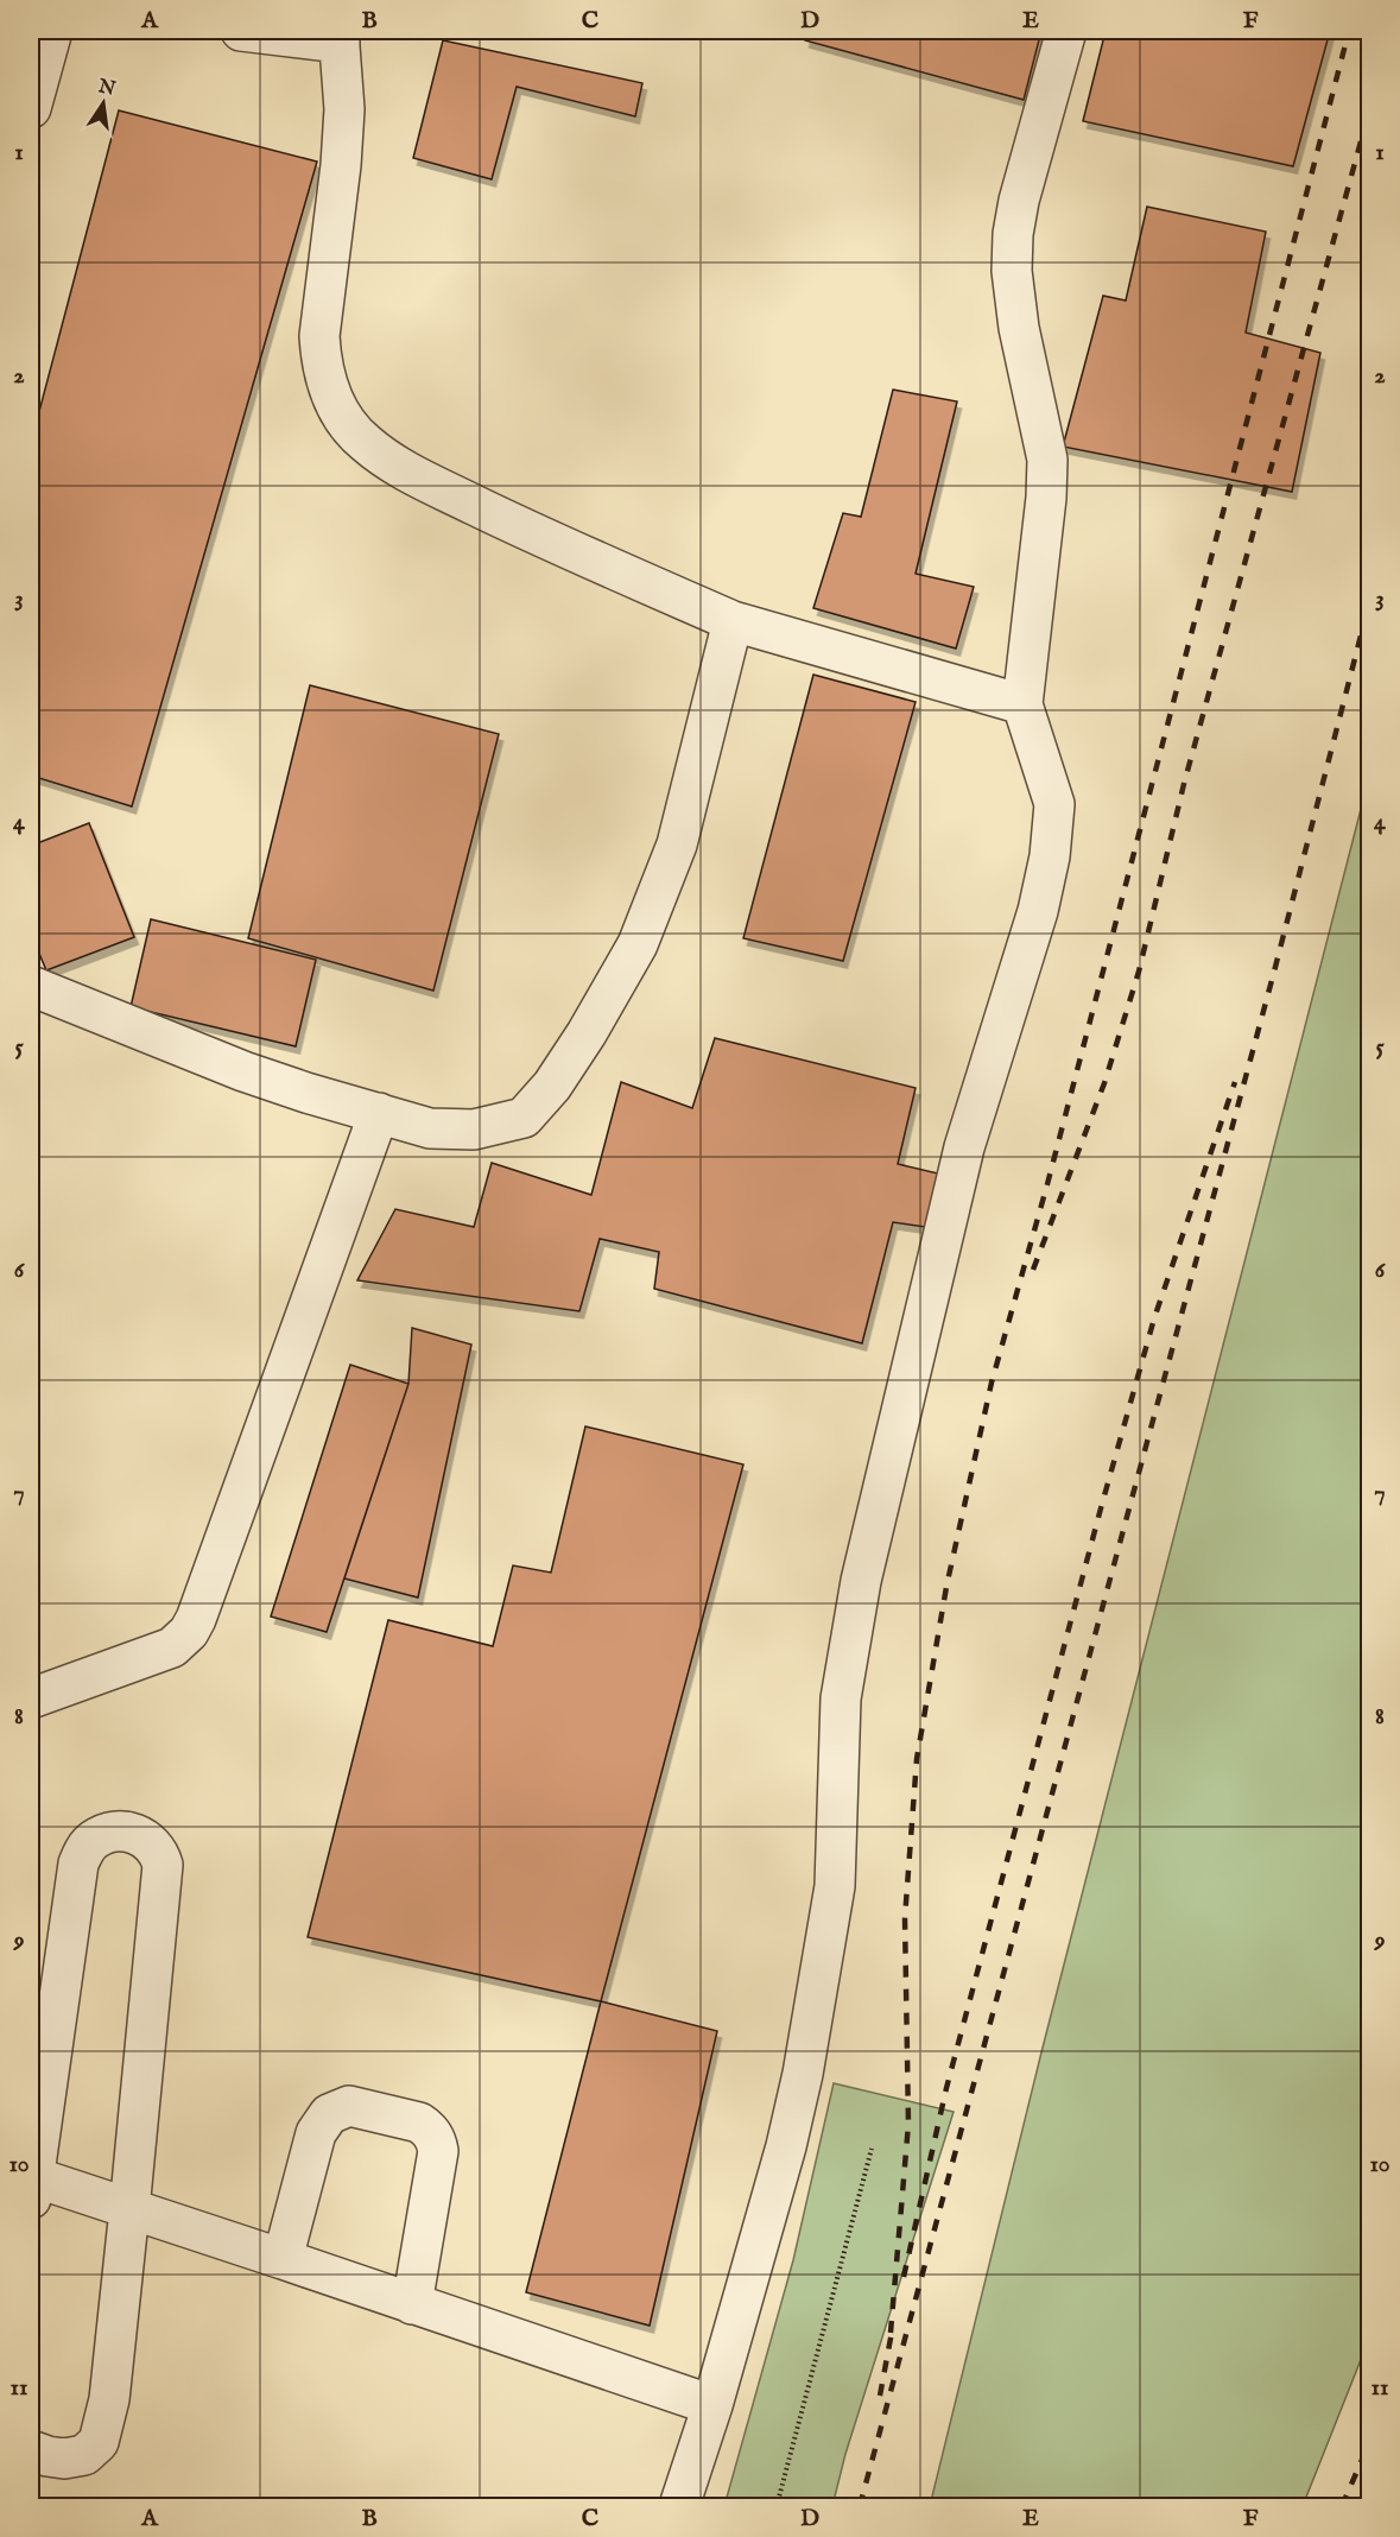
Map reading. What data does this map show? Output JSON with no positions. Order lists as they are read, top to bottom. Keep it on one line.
{"north":"top","grid":{"columns":["A","B","C","D","E","F"],"rows":["1","2","3","4","5","6","7","8","9","10","11"]}}
